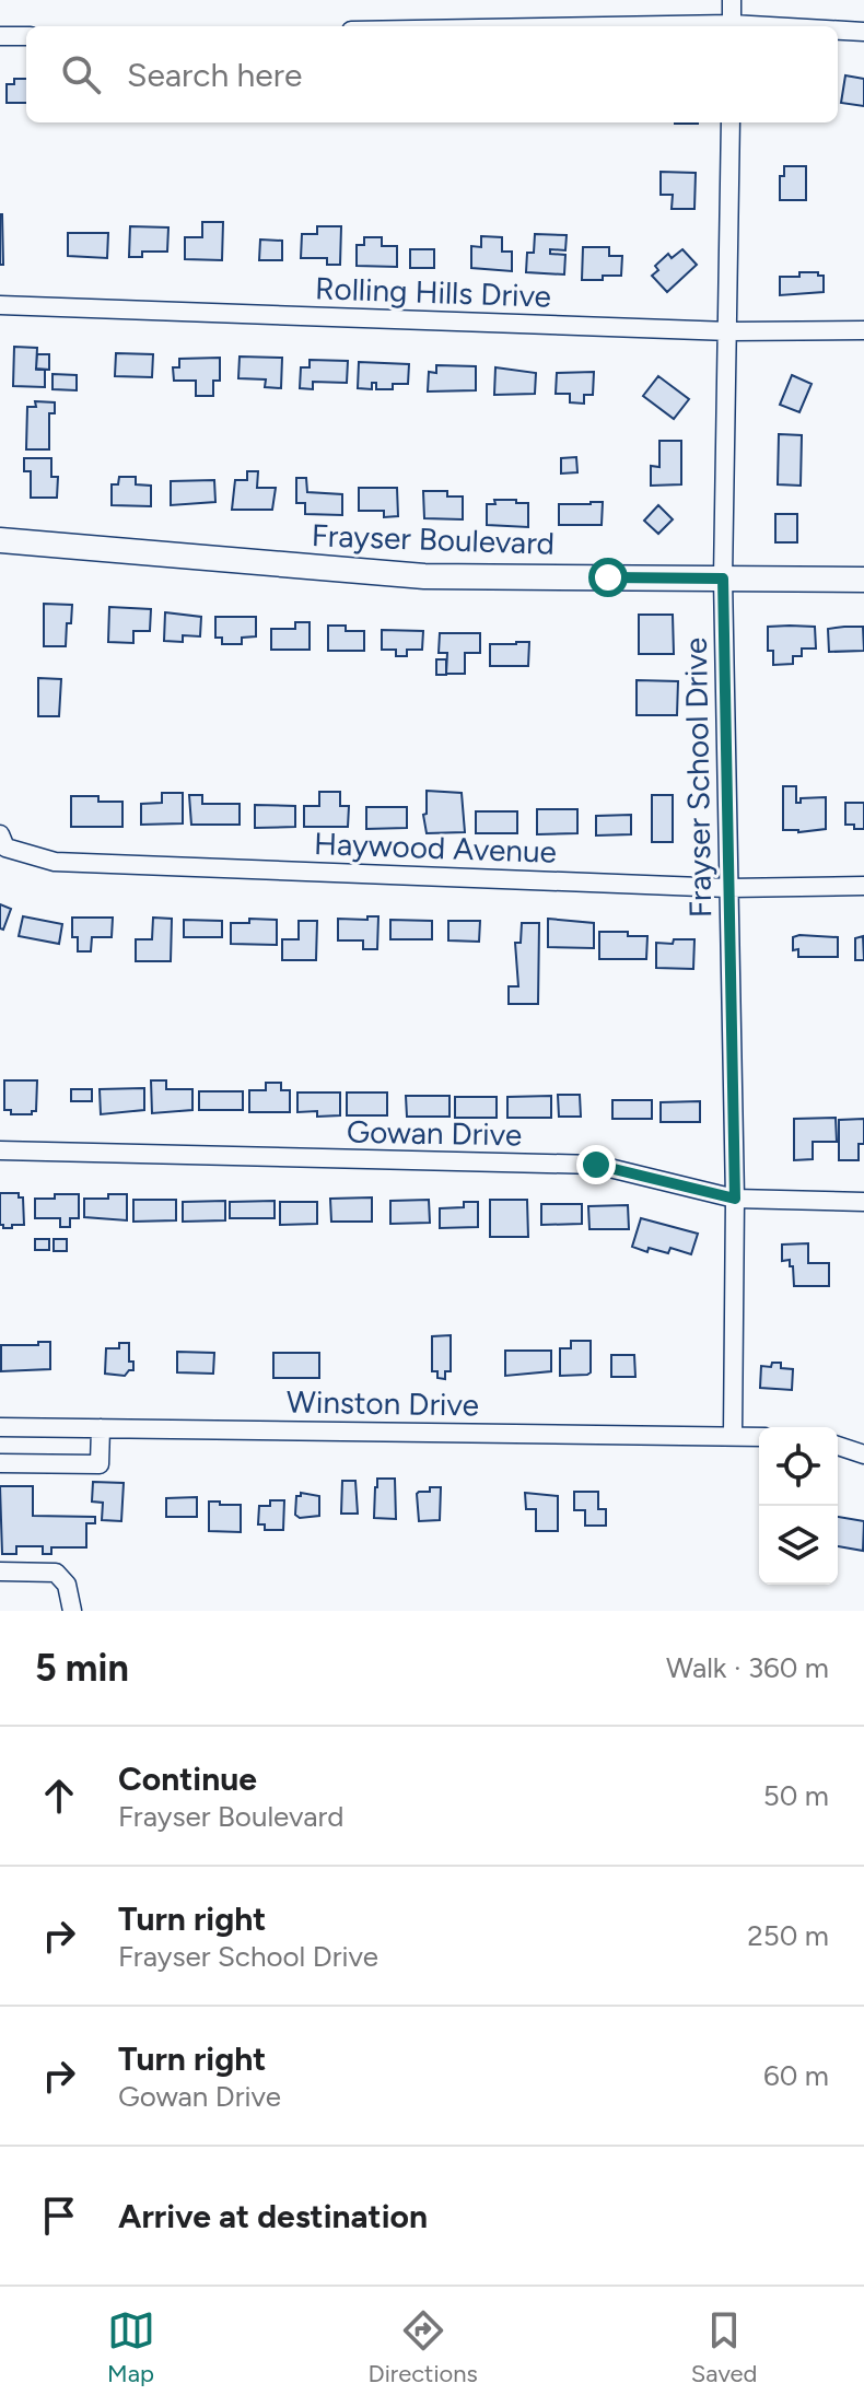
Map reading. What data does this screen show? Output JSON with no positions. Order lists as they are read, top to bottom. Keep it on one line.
{"streets":{"main road":["Frayser Boulevard"],"street":["Rolling Hills Drive","Frayser School Drive","Haywood Avenue","Gowan Drive","Winston Drive"]},"crossings":[["Rolling Hills Drive","Frayser School Drive"],["Frayser Boulevard","Frayser School Drive"],["Frayser School Drive","Haywood Avenue"],["Frayser School Drive","Gowan Drive"],["Frayser School Drive","Winston Drive"]],"page":{"search":"Search here","heading":["5 min","Walk · 360 m"],"list":[["Continue","Frayser Boulevard","50 m"],["Turn right","Frayser School Drive","250 m"],["Turn right","Gowan Drive","60 m"],"Arrive at destination"],"nav":["Map","Directions","Saved"]}}
